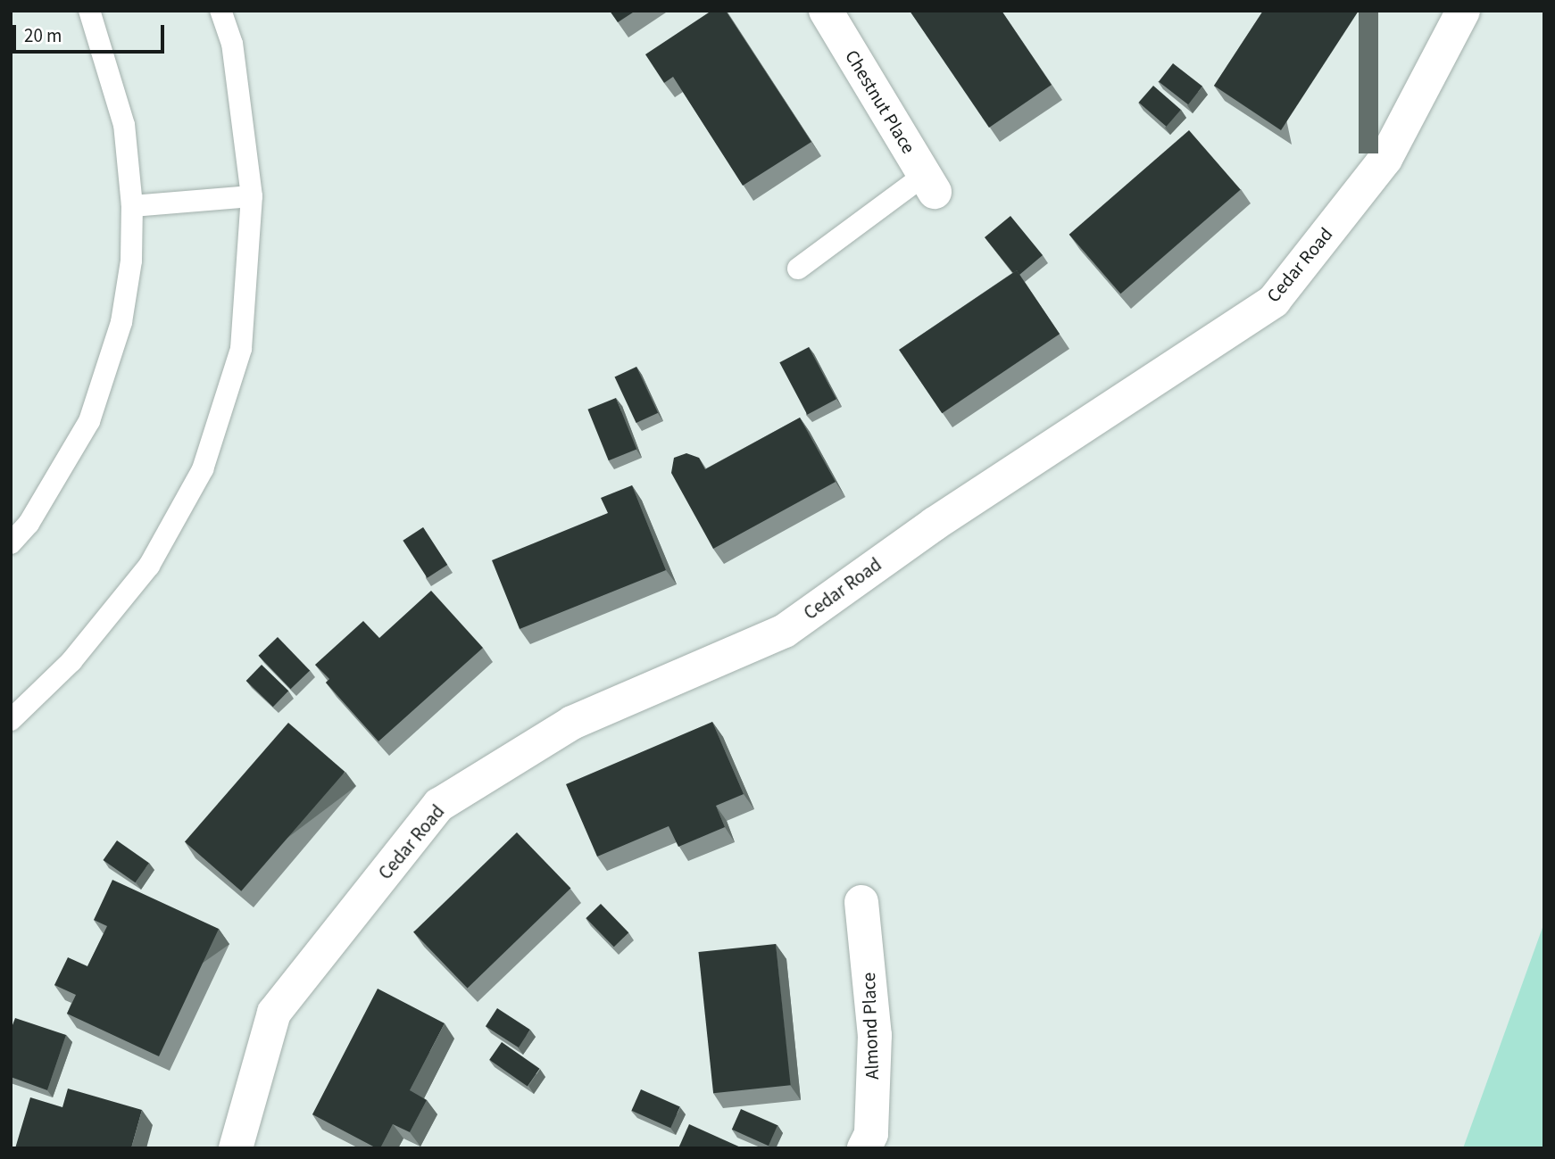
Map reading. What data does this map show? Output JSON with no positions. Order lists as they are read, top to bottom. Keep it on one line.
{"streets":{"street":["Chestnut Place","Cedar Road","Almond Place"]},"scale_bar":"20 m"}
